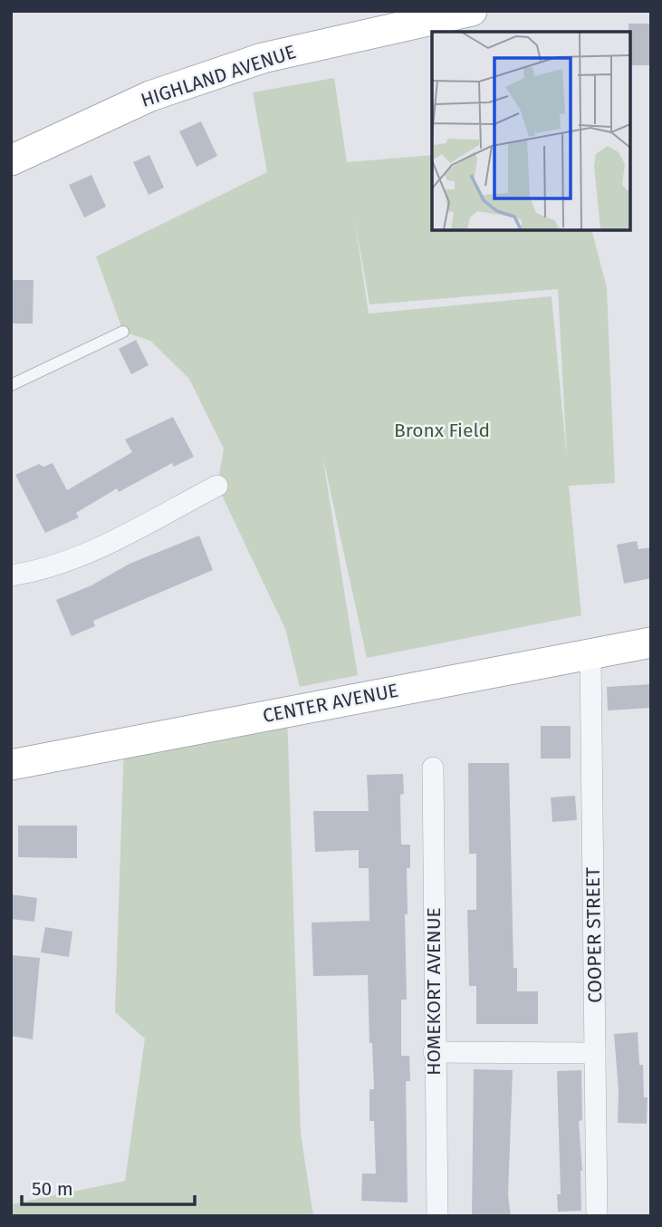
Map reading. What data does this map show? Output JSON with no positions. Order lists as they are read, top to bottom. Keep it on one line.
{"streets":{"street":["HIGHLAND AVENUE","CENTER AVENUE","COOPER STREET","HOMEKORT AVENUE"]},"crossings":[["CENTER AVENUE","COOPER STREET"]],"parks":["Bronx Field"],"scale_bar":"50 m"}
